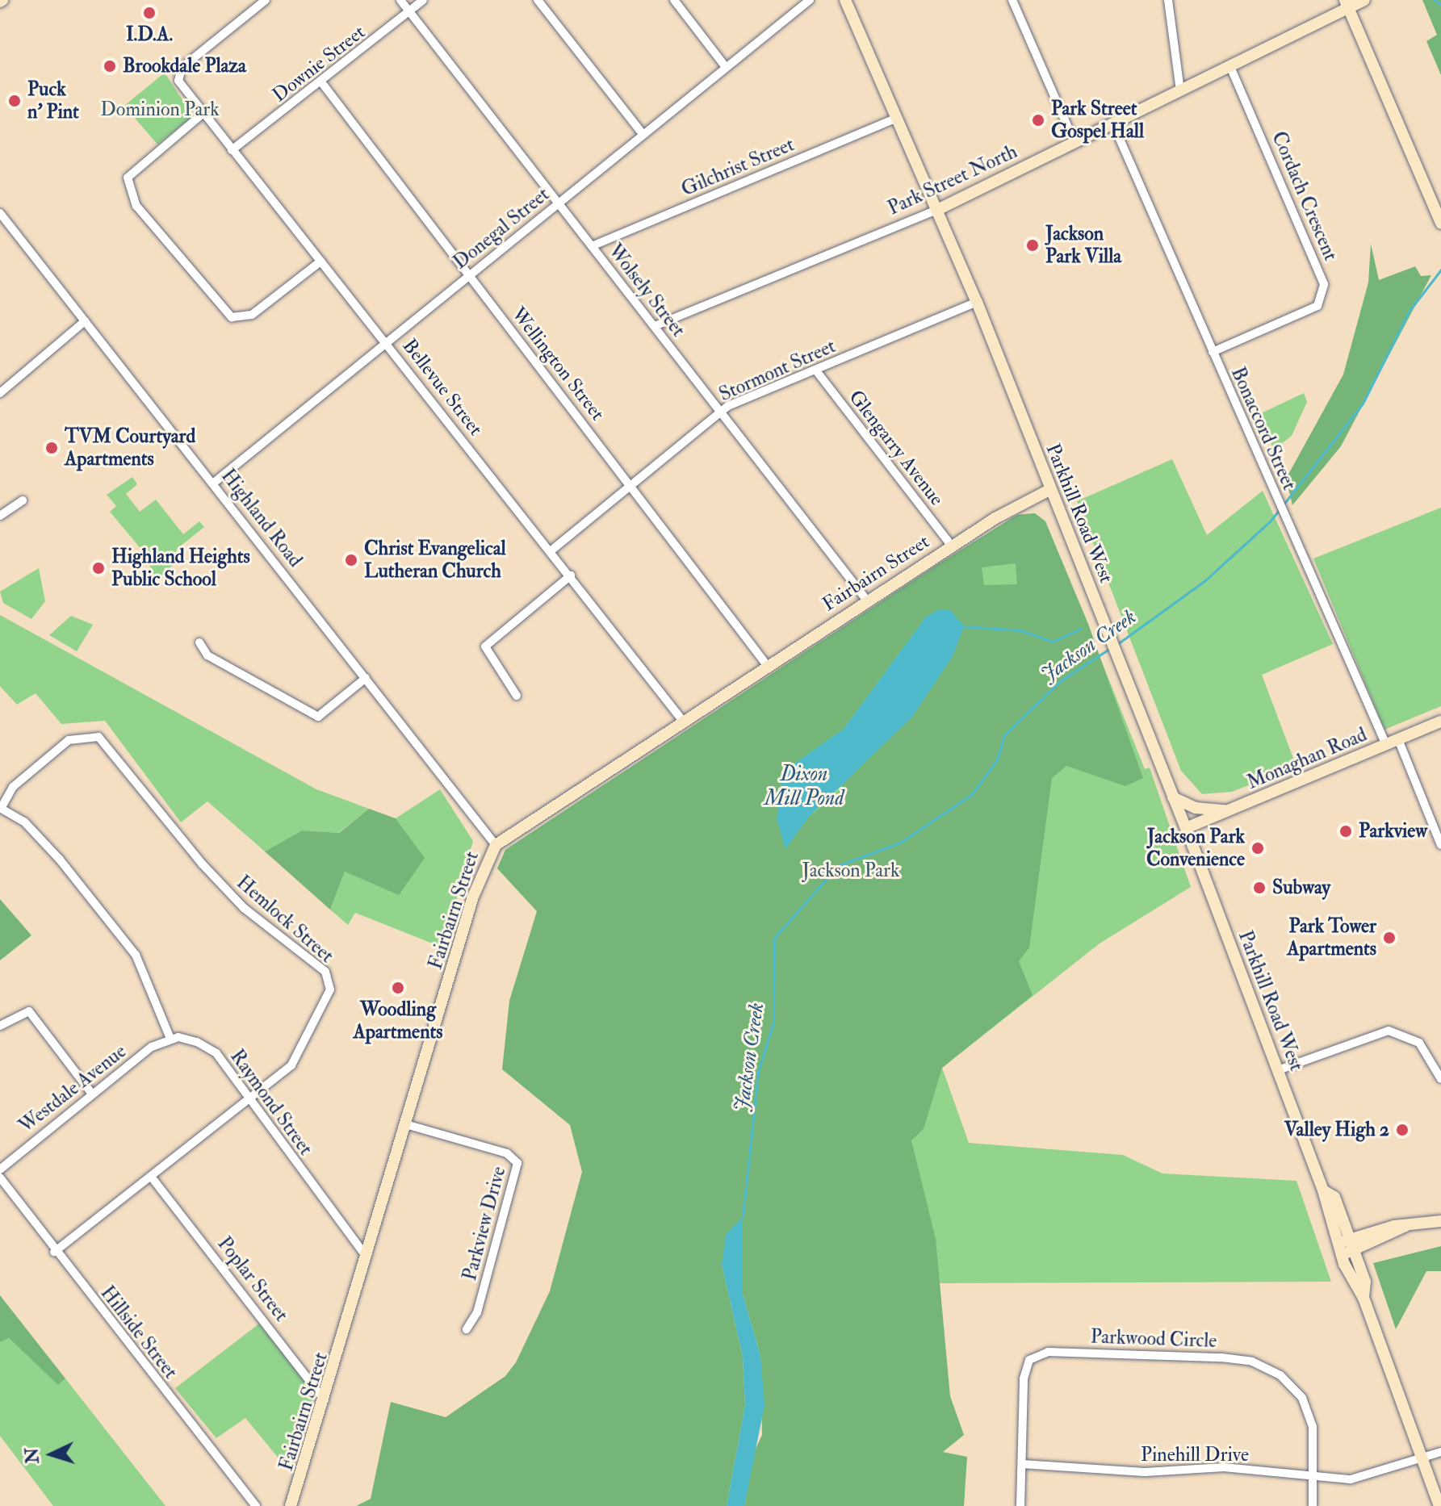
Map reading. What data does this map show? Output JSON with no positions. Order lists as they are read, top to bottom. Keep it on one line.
{"streets":{"main road":["Park Street North","Parkhill Road West","Fairbairn Street","Monaghan Road"],"street":["Downie Street","Gilchrist Street","Cordach Crescent","Donegal Street","Wolsely Street","Wellington Street","Stormont Street","Bellevue Street","Bonaccord Street","Glengarry Avenue","Highland Road","Hemlock Street","Westdale Avenue","Raymond Street","Parkview Drive","Poplar Street","Hillside Street","Parkwood Circle","Pinehill Drive"]},"crossings":[["Downie Street","Wolsely Street"],["Downie Street","Wellington Street"],["Downie Street","Bellevue Street"],["Gilchrist Street","Wolsely Street"],["Gilchrist Street","Parkhill Road West"],["Park Street North","Cordach Crescent"],["Park Street North","Wolsely Street"],["Park Street North","Bonaccord Street"],["Park Street North","Parkhill Road West"],["Cordach Crescent","Bonaccord Street"],["Donegal Street","Wolsely Street"],["Donegal Street","Wellington Street"],["Donegal Street","Bellevue Street"],["Donegal Street","Highland Road"],["Wolsely Street","Stormont Street"],["Wolsely Street","Fairbairn Street"],["Wellington Street","Stormont Street"],["Wellington Street","Fairbairn Street"],["Stormont Street","Bellevue Street"],["Stormont Street","Glengarry Avenue"],["Stormont Street","Parkhill Road West"],["Bellevue Street","Fairbairn Street"],["Bonaccord Street","Monaghan Road"],["Glengarry Avenue","Fairbairn Street"],["Parkhill Road West","Fairbairn Street"],["Parkhill Road West","Monaghan Road"],["Parkhill Road West","Pinehill Drive"],["Highland Road","Fairbairn Street"],["Fairbairn Street","Raymond Street"],["Fairbairn Street","Parkview Drive"],["Fairbairn Street","Poplar Street"],["Hemlock Street","Raymond Street"],["Hemlock Street","Poplar Street"],["Hemlock Street","Hillside Street"],["Westdale Avenue","Raymond Street"],["Parkwood Circle","Pinehill Drive"]],"water":["Jackson Creek","Dixon Mill Pond"],"parks":["Dominion Park","Jackson Park"],"places":["I.D.A.","Brookdale Plaza","Puck n' Pint","Park Street Gospel Hall","Jackson Park Villa","TVM Courtyard Apartments","Christ Evangelical Lutheran Church","Highland Heights Public School","Parkview","Jackson Park Convenience","Subway","Park Tower Apartments","Woodling Apartments","Valley High 2"],"north":"left"}
